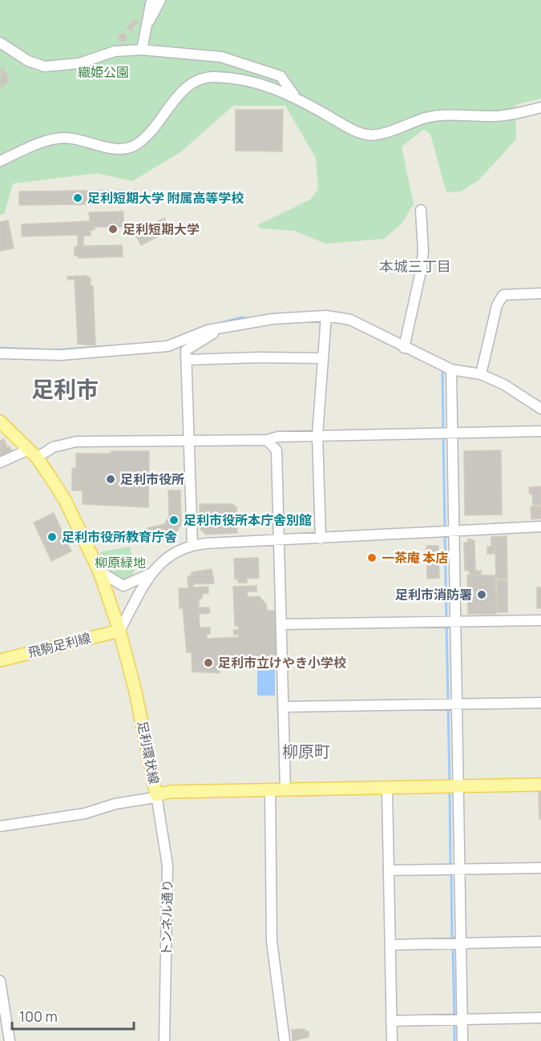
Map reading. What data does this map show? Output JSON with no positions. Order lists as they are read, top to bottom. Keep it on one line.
{"streets":{"main road":["飛駒足利線","足利環状線"],"street":["トンネル通り"]},"crossings":[["飛駒足利線","足利環状線"],["足利環状線","トンネル通り"]],"districts":["本城三丁目","足利市","柳原町"],"parks":["織姫公園","柳原緑地"],"places":["足利短期大学 附属高等学校","足利短期大学","足利市役所","足利市役所本庁舎別館","足利市役所教育庁舎","一茶庵 本店","足利市消防署","足利市立けやき小学校"],"scale_bar":"100 m"}
